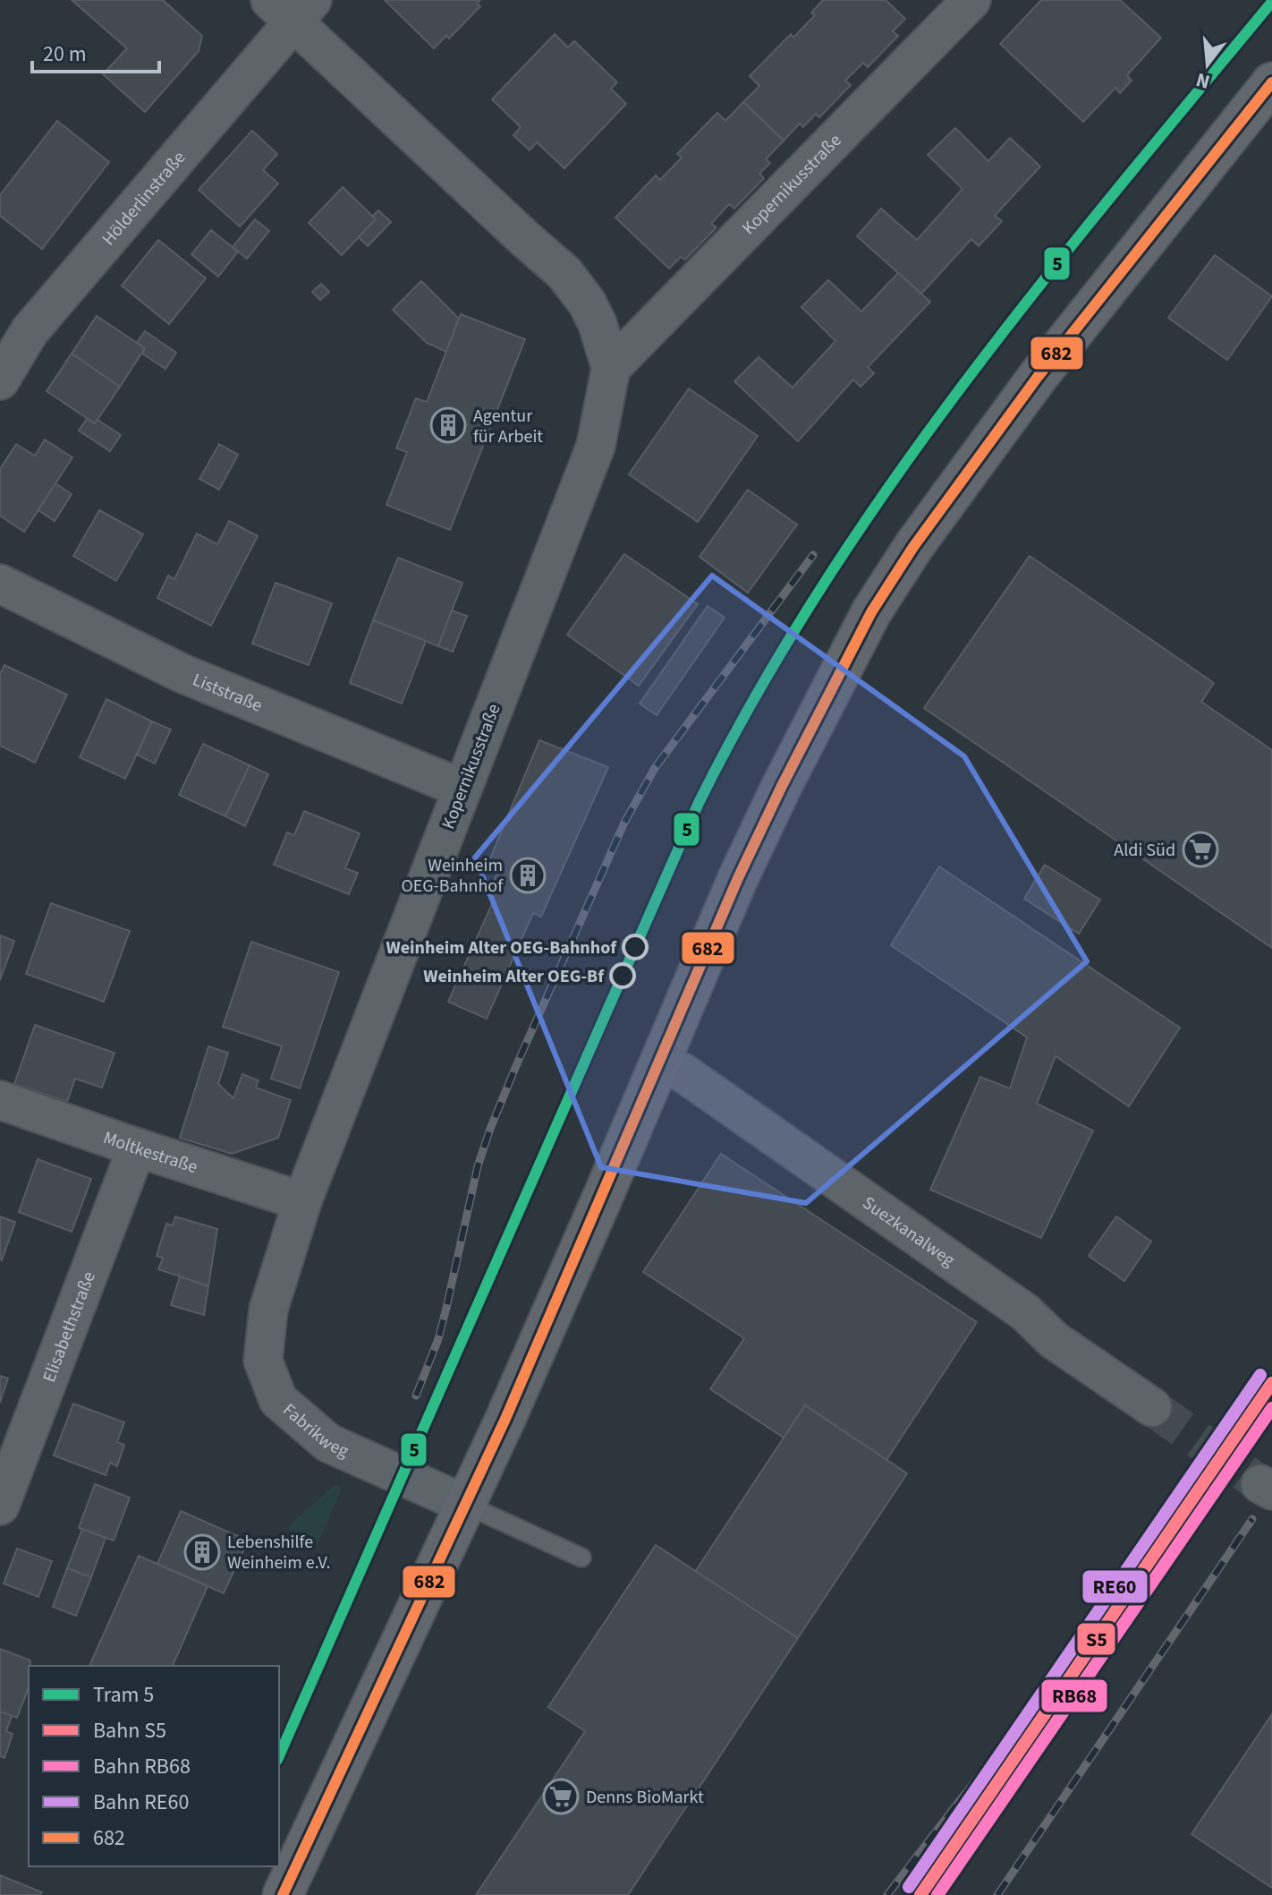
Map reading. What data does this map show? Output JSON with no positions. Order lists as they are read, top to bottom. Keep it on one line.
{"streets":{"street":["Kopernikusstraße","Hölderlinstraße","Liststraße","Moltkestraße","Suezkanalweg","Elisabethstraße","Fabrikweg"]},"crossings":[["Kopernikusstraße","Hölderlinstraße"],["Kopernikusstraße","Liststraße"],["Kopernikusstraße","Moltkestraße"],["Kopernikusstraße","Fabrikweg"],["Moltkestraße","Elisabethstraße"],["Moltkestraße","Fabrikweg"]],"places":{"building":["Agentur für Arbeit","Weinheim OEG-Bahnhof","Lebenshilfe Weinheim e.V."],"supermarket":["Aldi Süd","Denns BioMarkt"],"other":["Weinheim Alter OEG-Bahnhof","Weinheim Alter OEG-Bf"]},"lines":["tram line 5","transit line 682","rail line RE60","rail line S5","rail line RB68"],"legend":["Tram 5","Bahn S5","Bahn RB68","Bahn RE60","682"],"scale_bar":"20 m","north":"bottom"}
